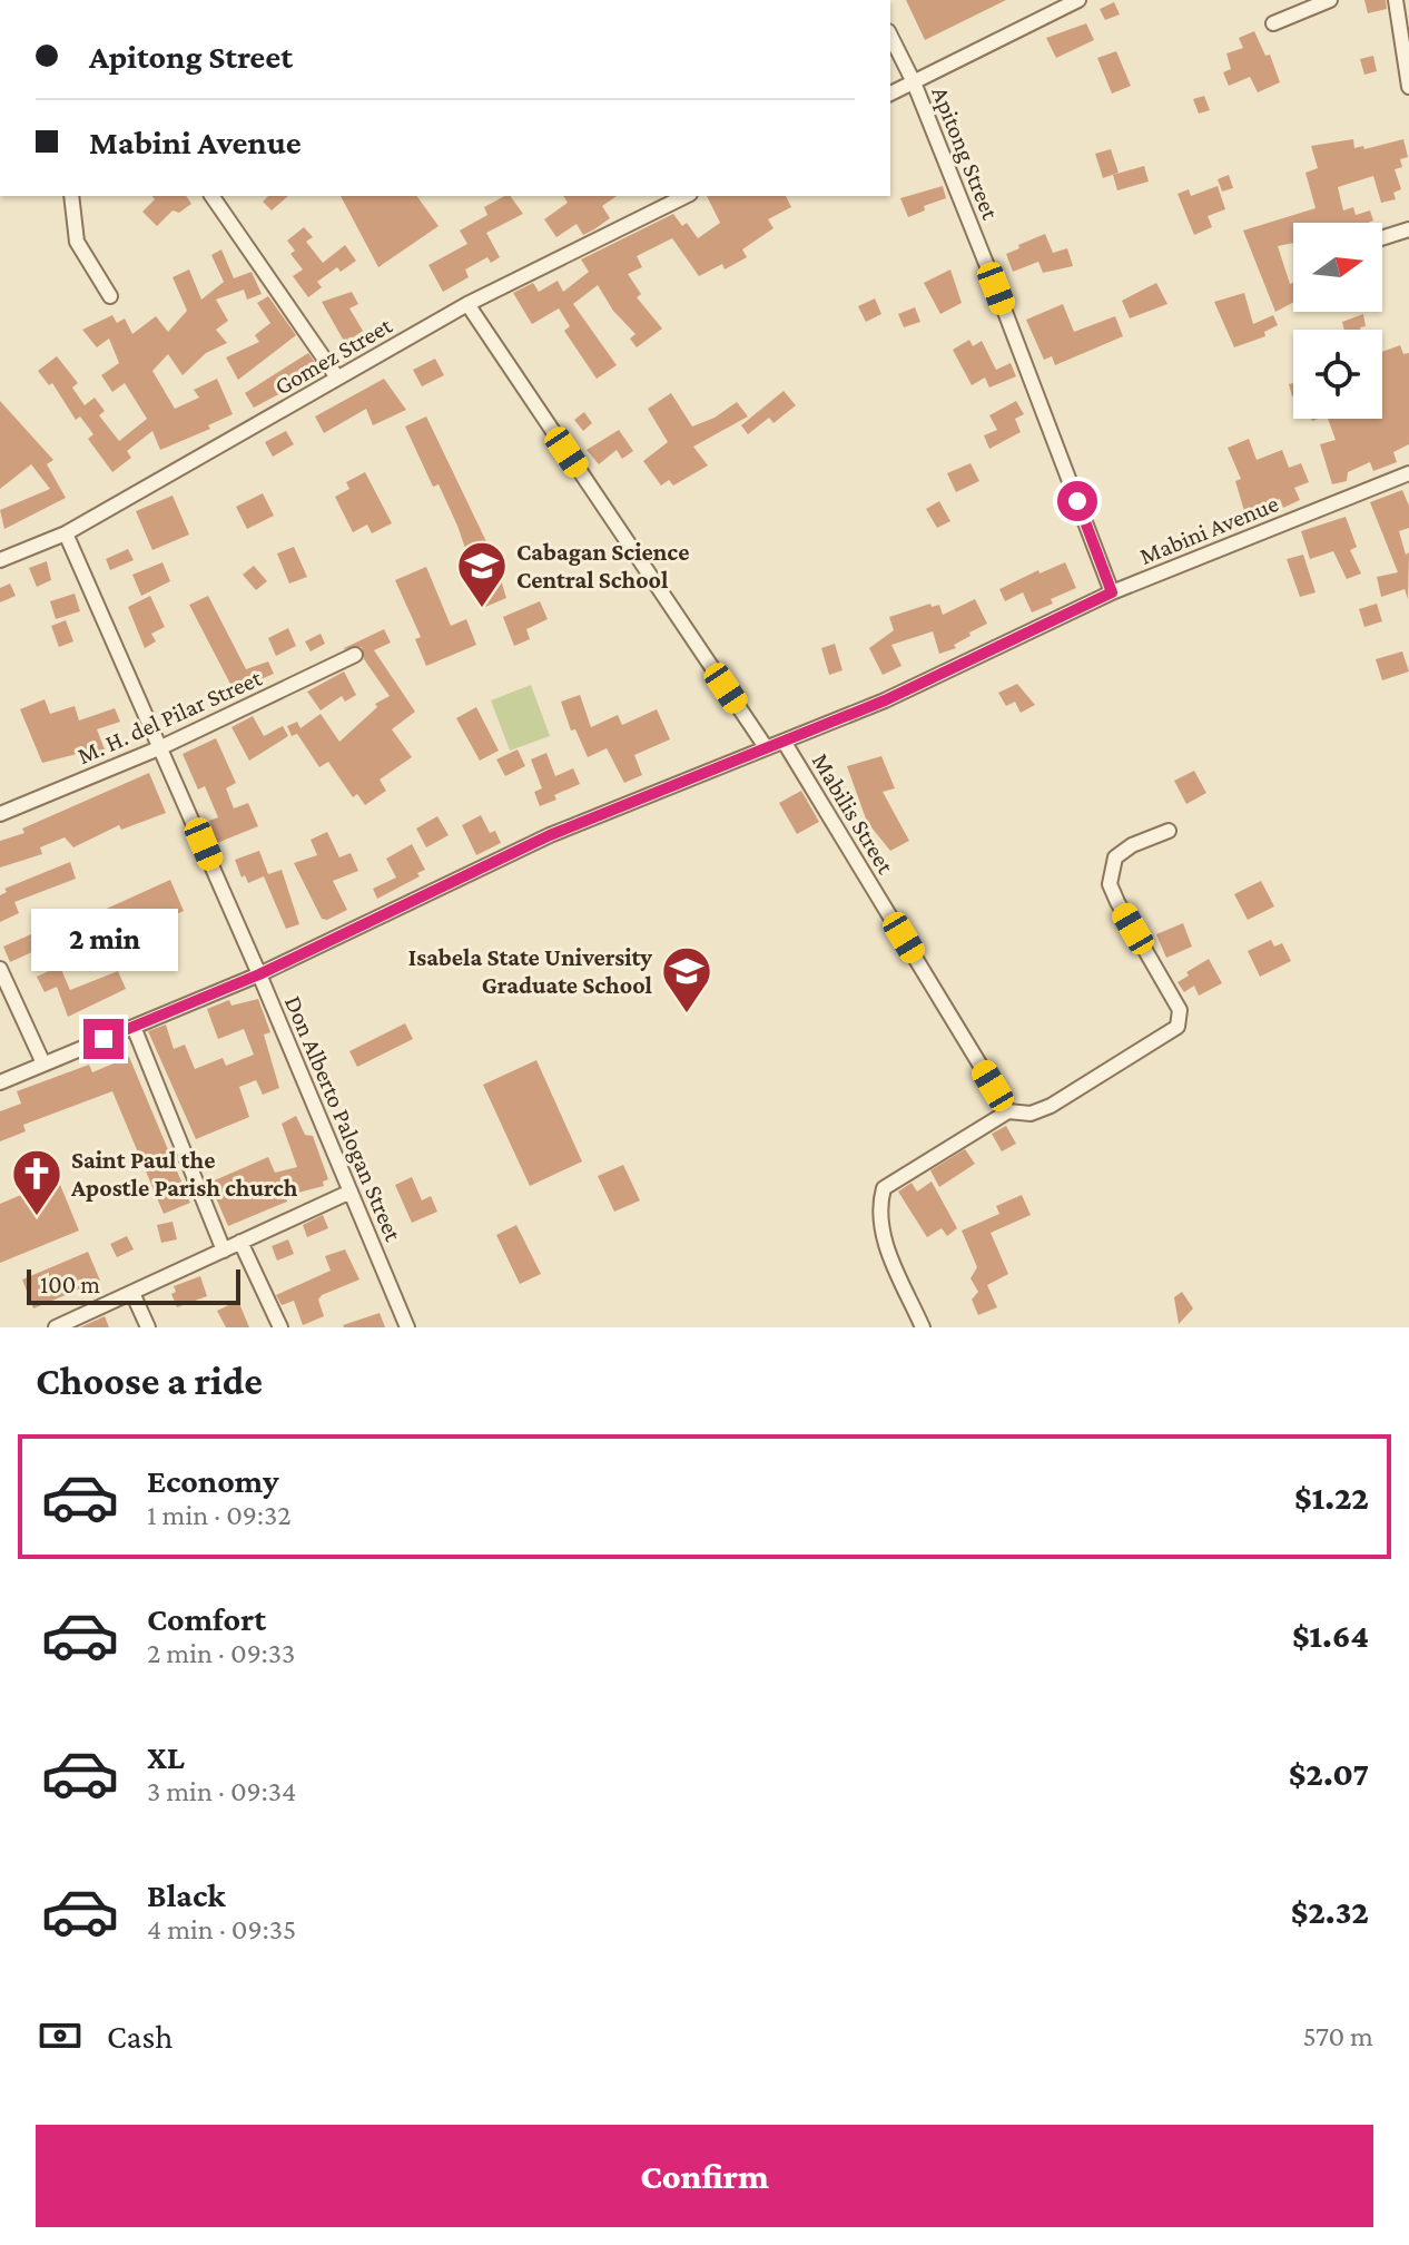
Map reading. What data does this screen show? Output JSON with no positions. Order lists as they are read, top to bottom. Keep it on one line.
{"streets":{"street":["Apitong Street","Gomez Street","Mabini Avenue","M. H. del Pilar Street","Mabilis Street","Don Alberto Palogan Street"]},"crossings":[["Apitong Street","Mabini Avenue"],["Gomez Street","Don Alberto Palogan Street"],["Mabini Avenue","Mabilis Street"],["Mabini Avenue","Don Alberto Palogan Street"],["M. H. del Pilar Street","Don Alberto Palogan Street"]],"places":{"school or university":["Cabagan Science Central School","Isabela State University Graduate School"],"church":["Saint Paul the Apostle Parish church"]},"scale_bar":"100 m","north":"right","page":{"banner":["Apitong Street","Mabini Avenue"],"bubble":"2 min","scale":"100 m","heading":"Choose a ride","list":[{"name":"Economy","note":"1 min · 09:32","value":"$1.22"},{"name":"Comfort","note":"2 min · 09:33","value":"$1.64"},{"name":"XL","note":"3 min · 09:34","value":"$2.07"},{"name":"Black","note":"4 min · 09:35","value":"$2.32"}],"pay":["Cash","570 m"],"buttons":"Confirm"}}
